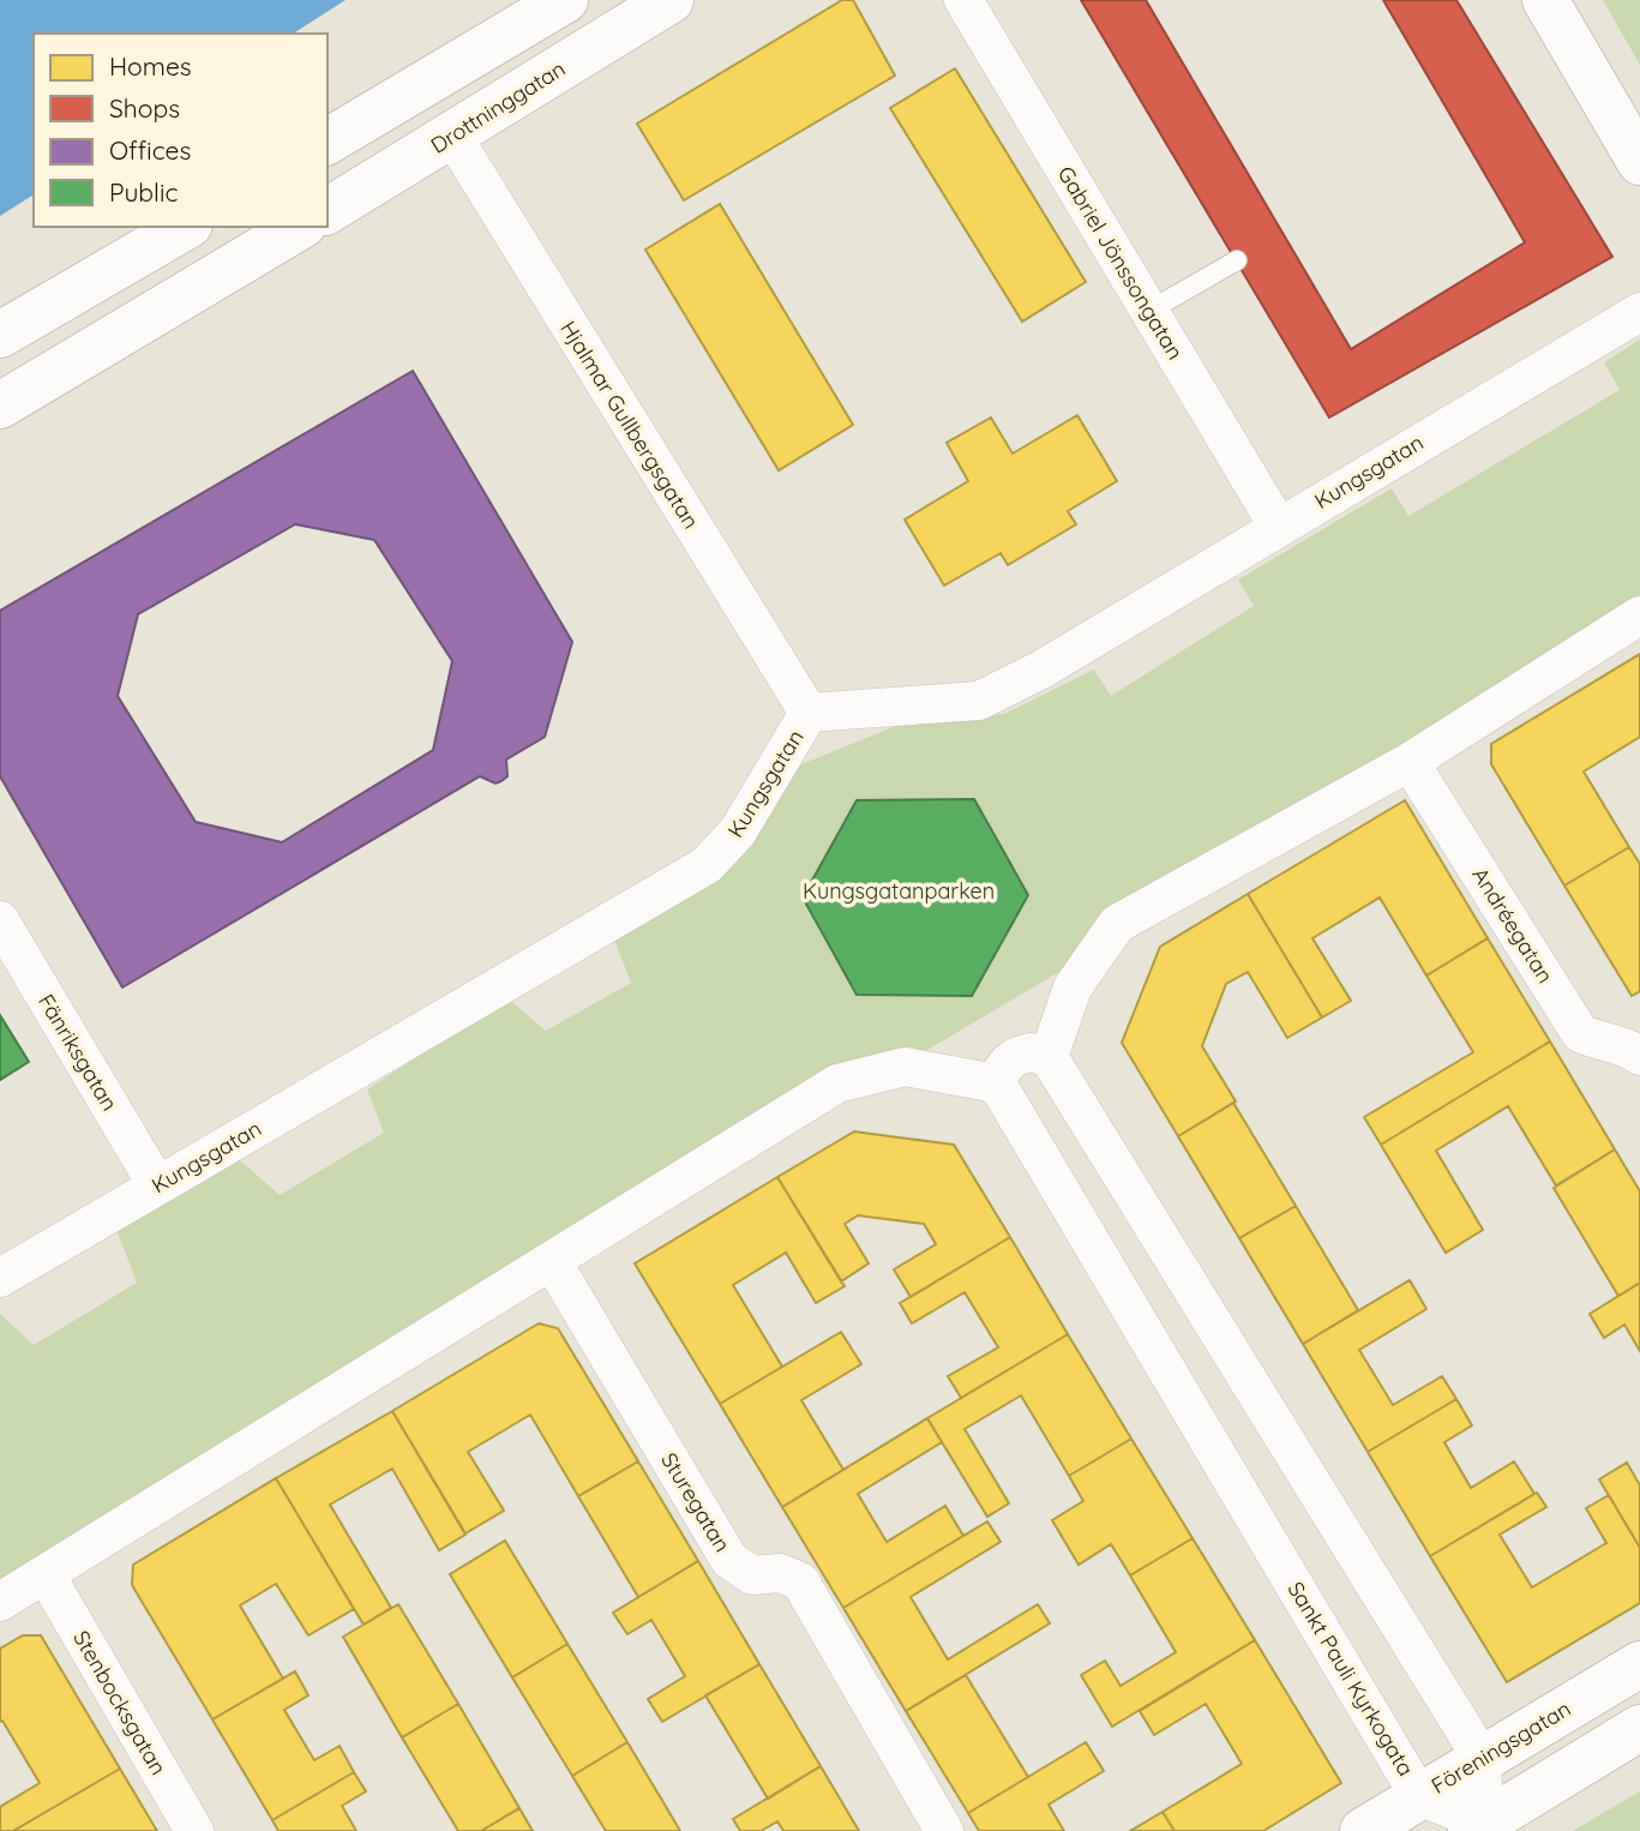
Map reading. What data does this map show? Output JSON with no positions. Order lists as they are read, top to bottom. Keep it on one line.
{"streets":{"main road":["Drottninggatan","Föreningsgatan"],"street":["Gabriel Jönssongatan","Hjalmar Gullbergsgatan","Kungsgatan","Andréegatan","Fänriksgatan","Sturegatan","Sankt Pauli Kyrkogata","Stenbocksgatan"]},"crossings":[["Drottninggatan","Hjalmar Gullbergsgatan"],["Gabriel Jönssongatan","Kungsgatan"],["Hjalmar Gullbergsgatan","Kungsgatan"],["Kungsgatan","Fänriksgatan"],["Sankt Pauli Kyrkogata","Föreningsgatan"]],"parks":["Kungsgatanparken"],"legend":["Homes","Shops","Offices","Public"]}
